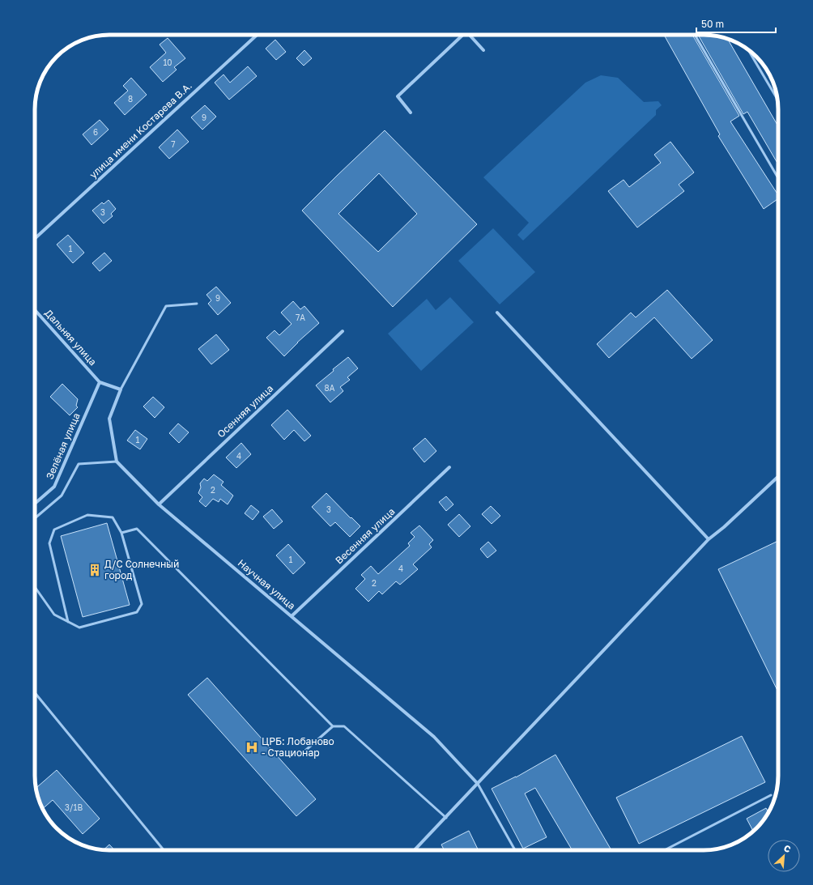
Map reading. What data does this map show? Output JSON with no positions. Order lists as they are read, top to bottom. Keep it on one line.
{"streets":{"street":["улица имени Костарева В.А.","Дальняя улица","Осенняя улица","Зелёная улица","Весенняя улица","Научная улица"]},"crossings":[["Дальняя улица","Зелёная улица"],["Осенняя улица","Научная улица"],["Весенняя улица","Научная улица"]],"places":{"building":["Д/С Солнечный город"],"hospital":["ЦРБ: Лобаново - Стационар"]},"house_numbers":["10","8","9","6","7","3","1","9","7А","8А","1","4","2","3","1","4","2","3/1В"],"scale_bar":"50 m","north":"top right"}
